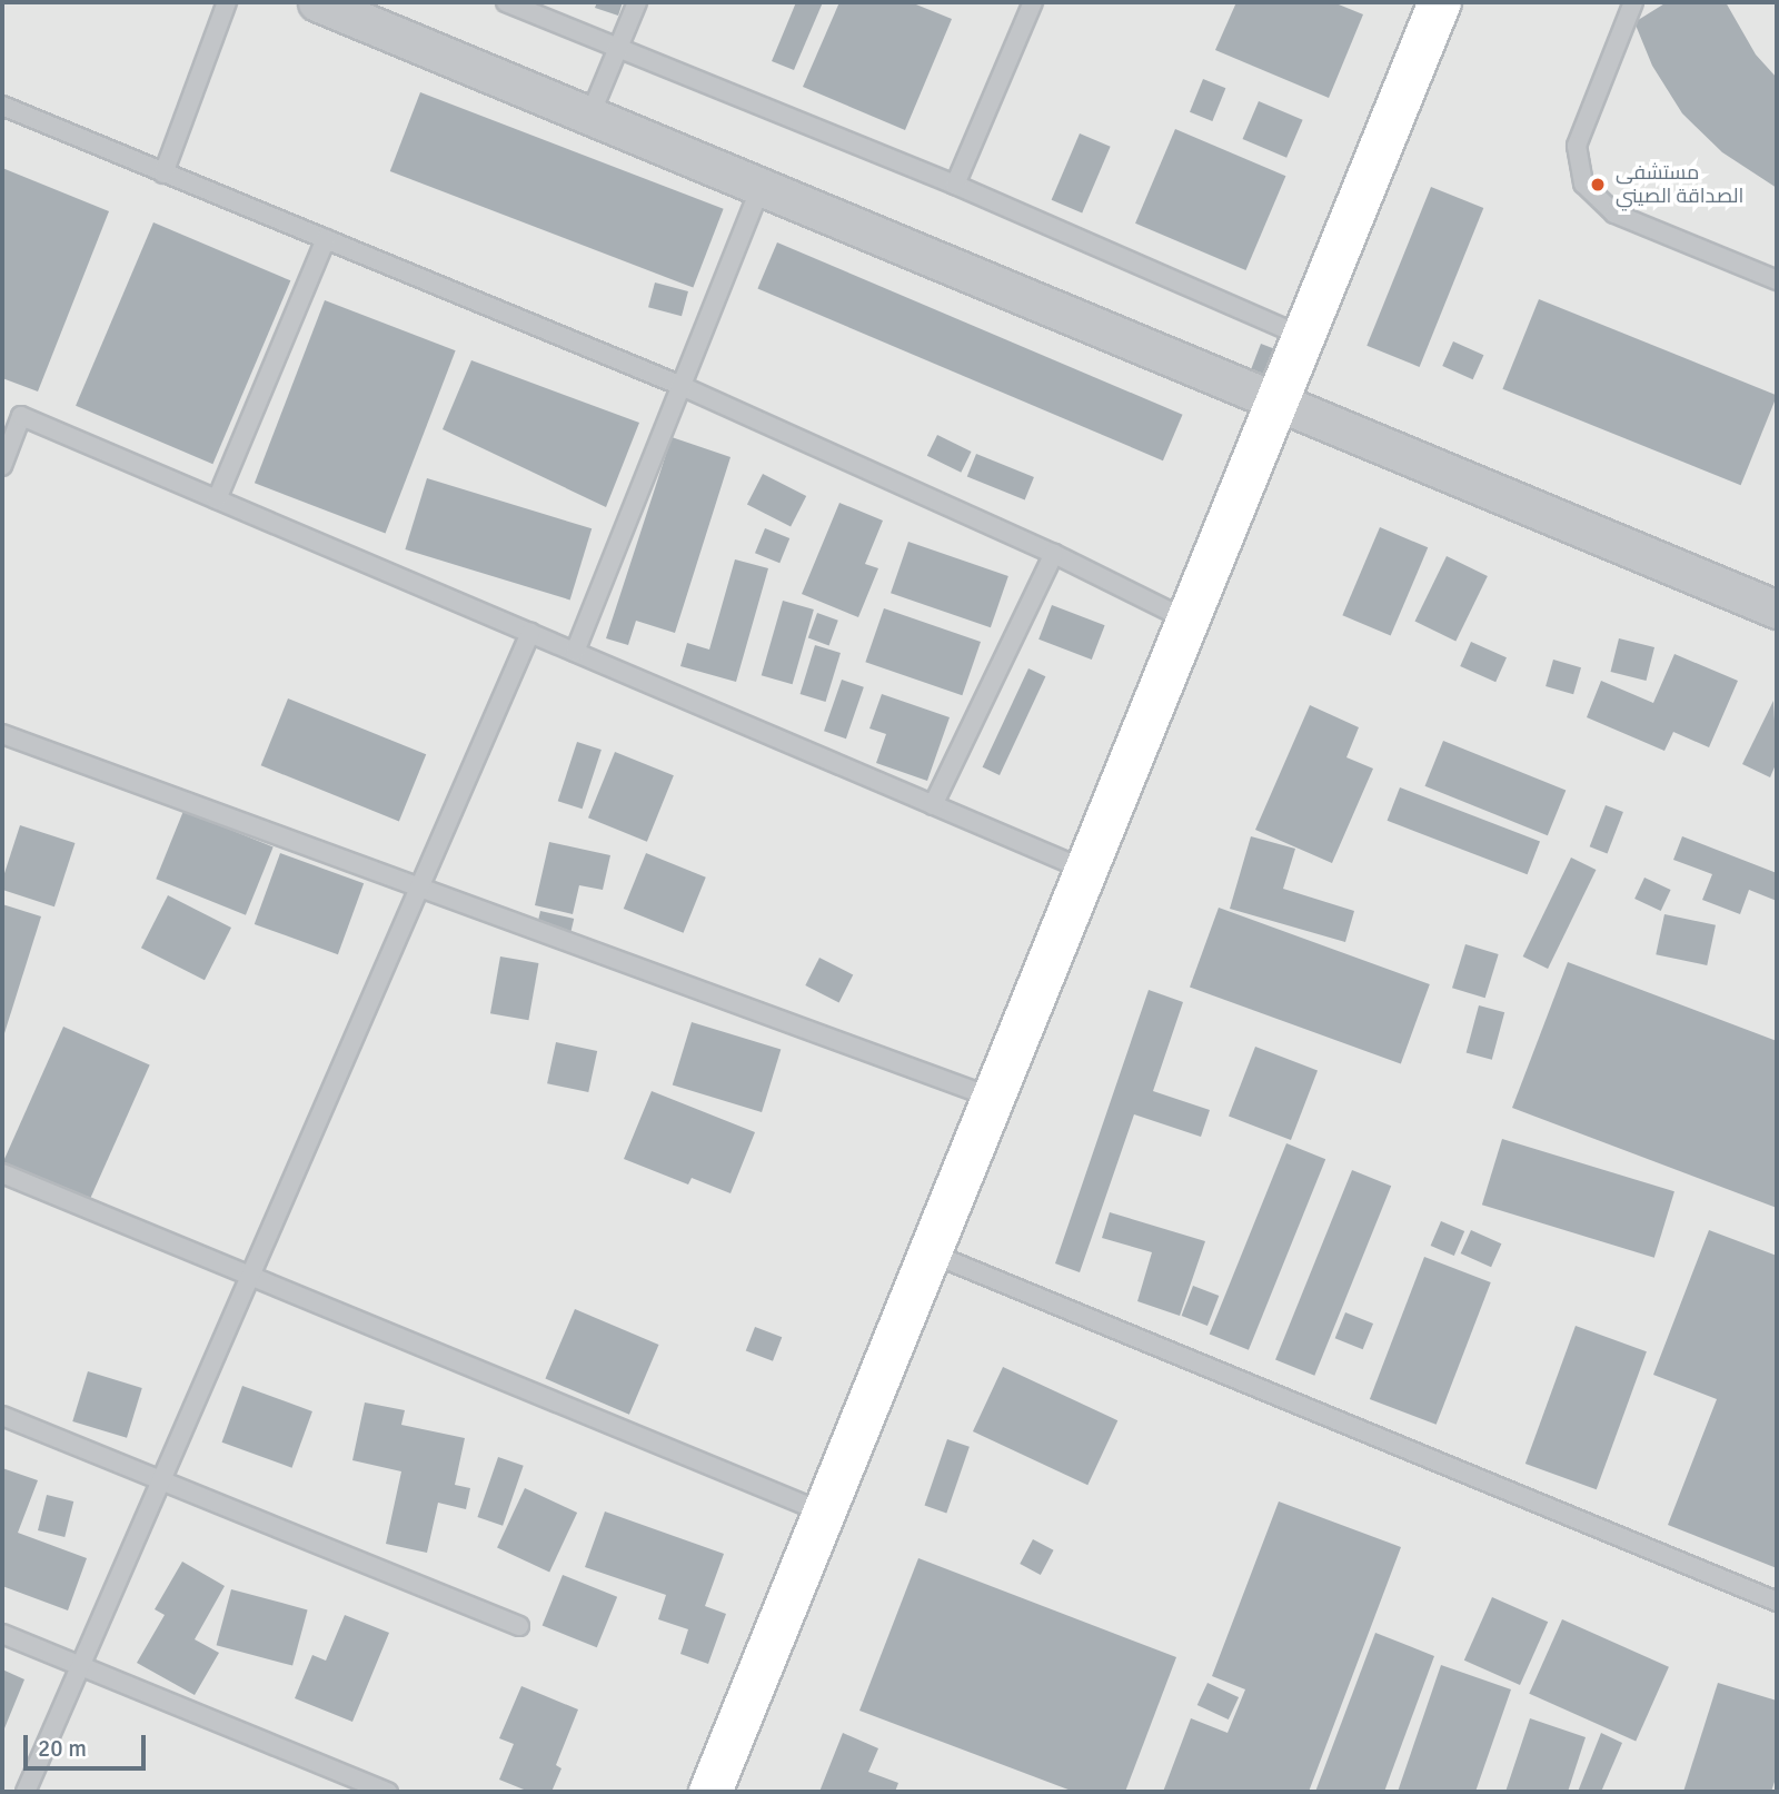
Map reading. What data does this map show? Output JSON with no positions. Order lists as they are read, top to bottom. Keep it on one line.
{"places":["مستشفى الصداقة الصيني"],"scale_bar":"20 m"}
